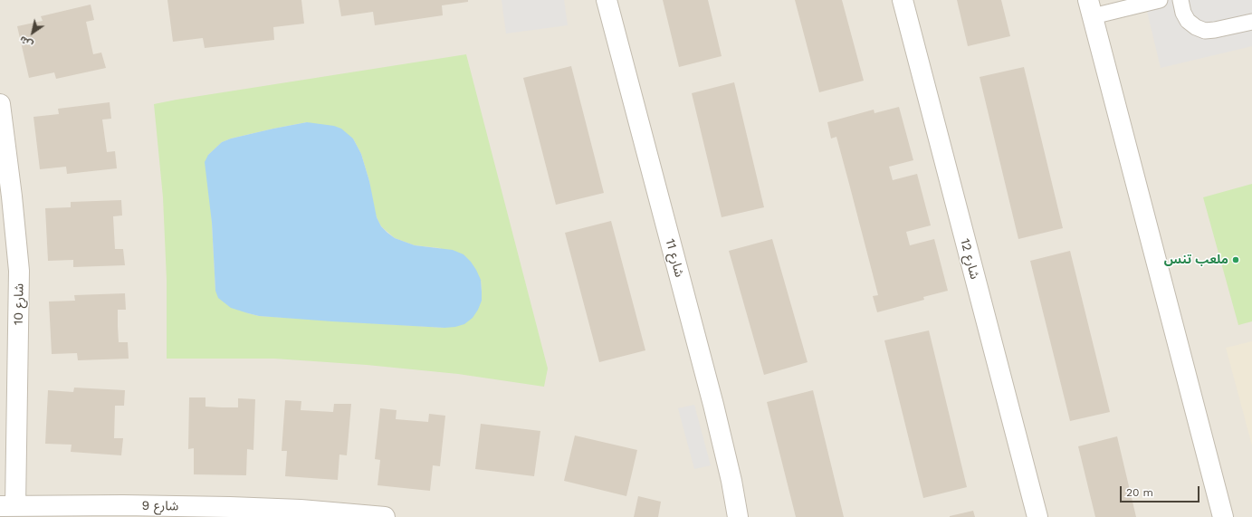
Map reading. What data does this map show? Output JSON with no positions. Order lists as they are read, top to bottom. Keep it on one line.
{"streets":{"street":["شارع 11","شارع 12","شارع 10","شارع 9"]},"crossings":[["شارع 10","شارع 9"]],"places":["ملعب تنس"],"scale_bar":"20 m","north":"bottom left"}
